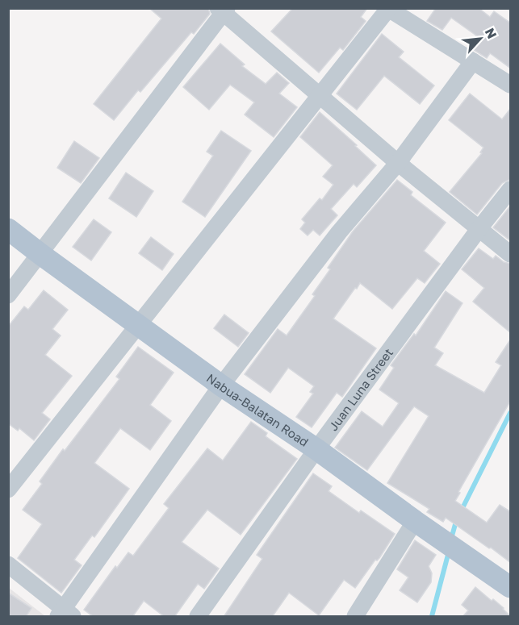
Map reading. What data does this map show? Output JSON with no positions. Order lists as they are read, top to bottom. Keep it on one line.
{"streets":{"main road":["Nabua-Balatan Road"],"street":["Juan Luna Street"]},"crossings":[["Juan Luna Street","Nabua-Balatan Road"]],"north":"top right"}
